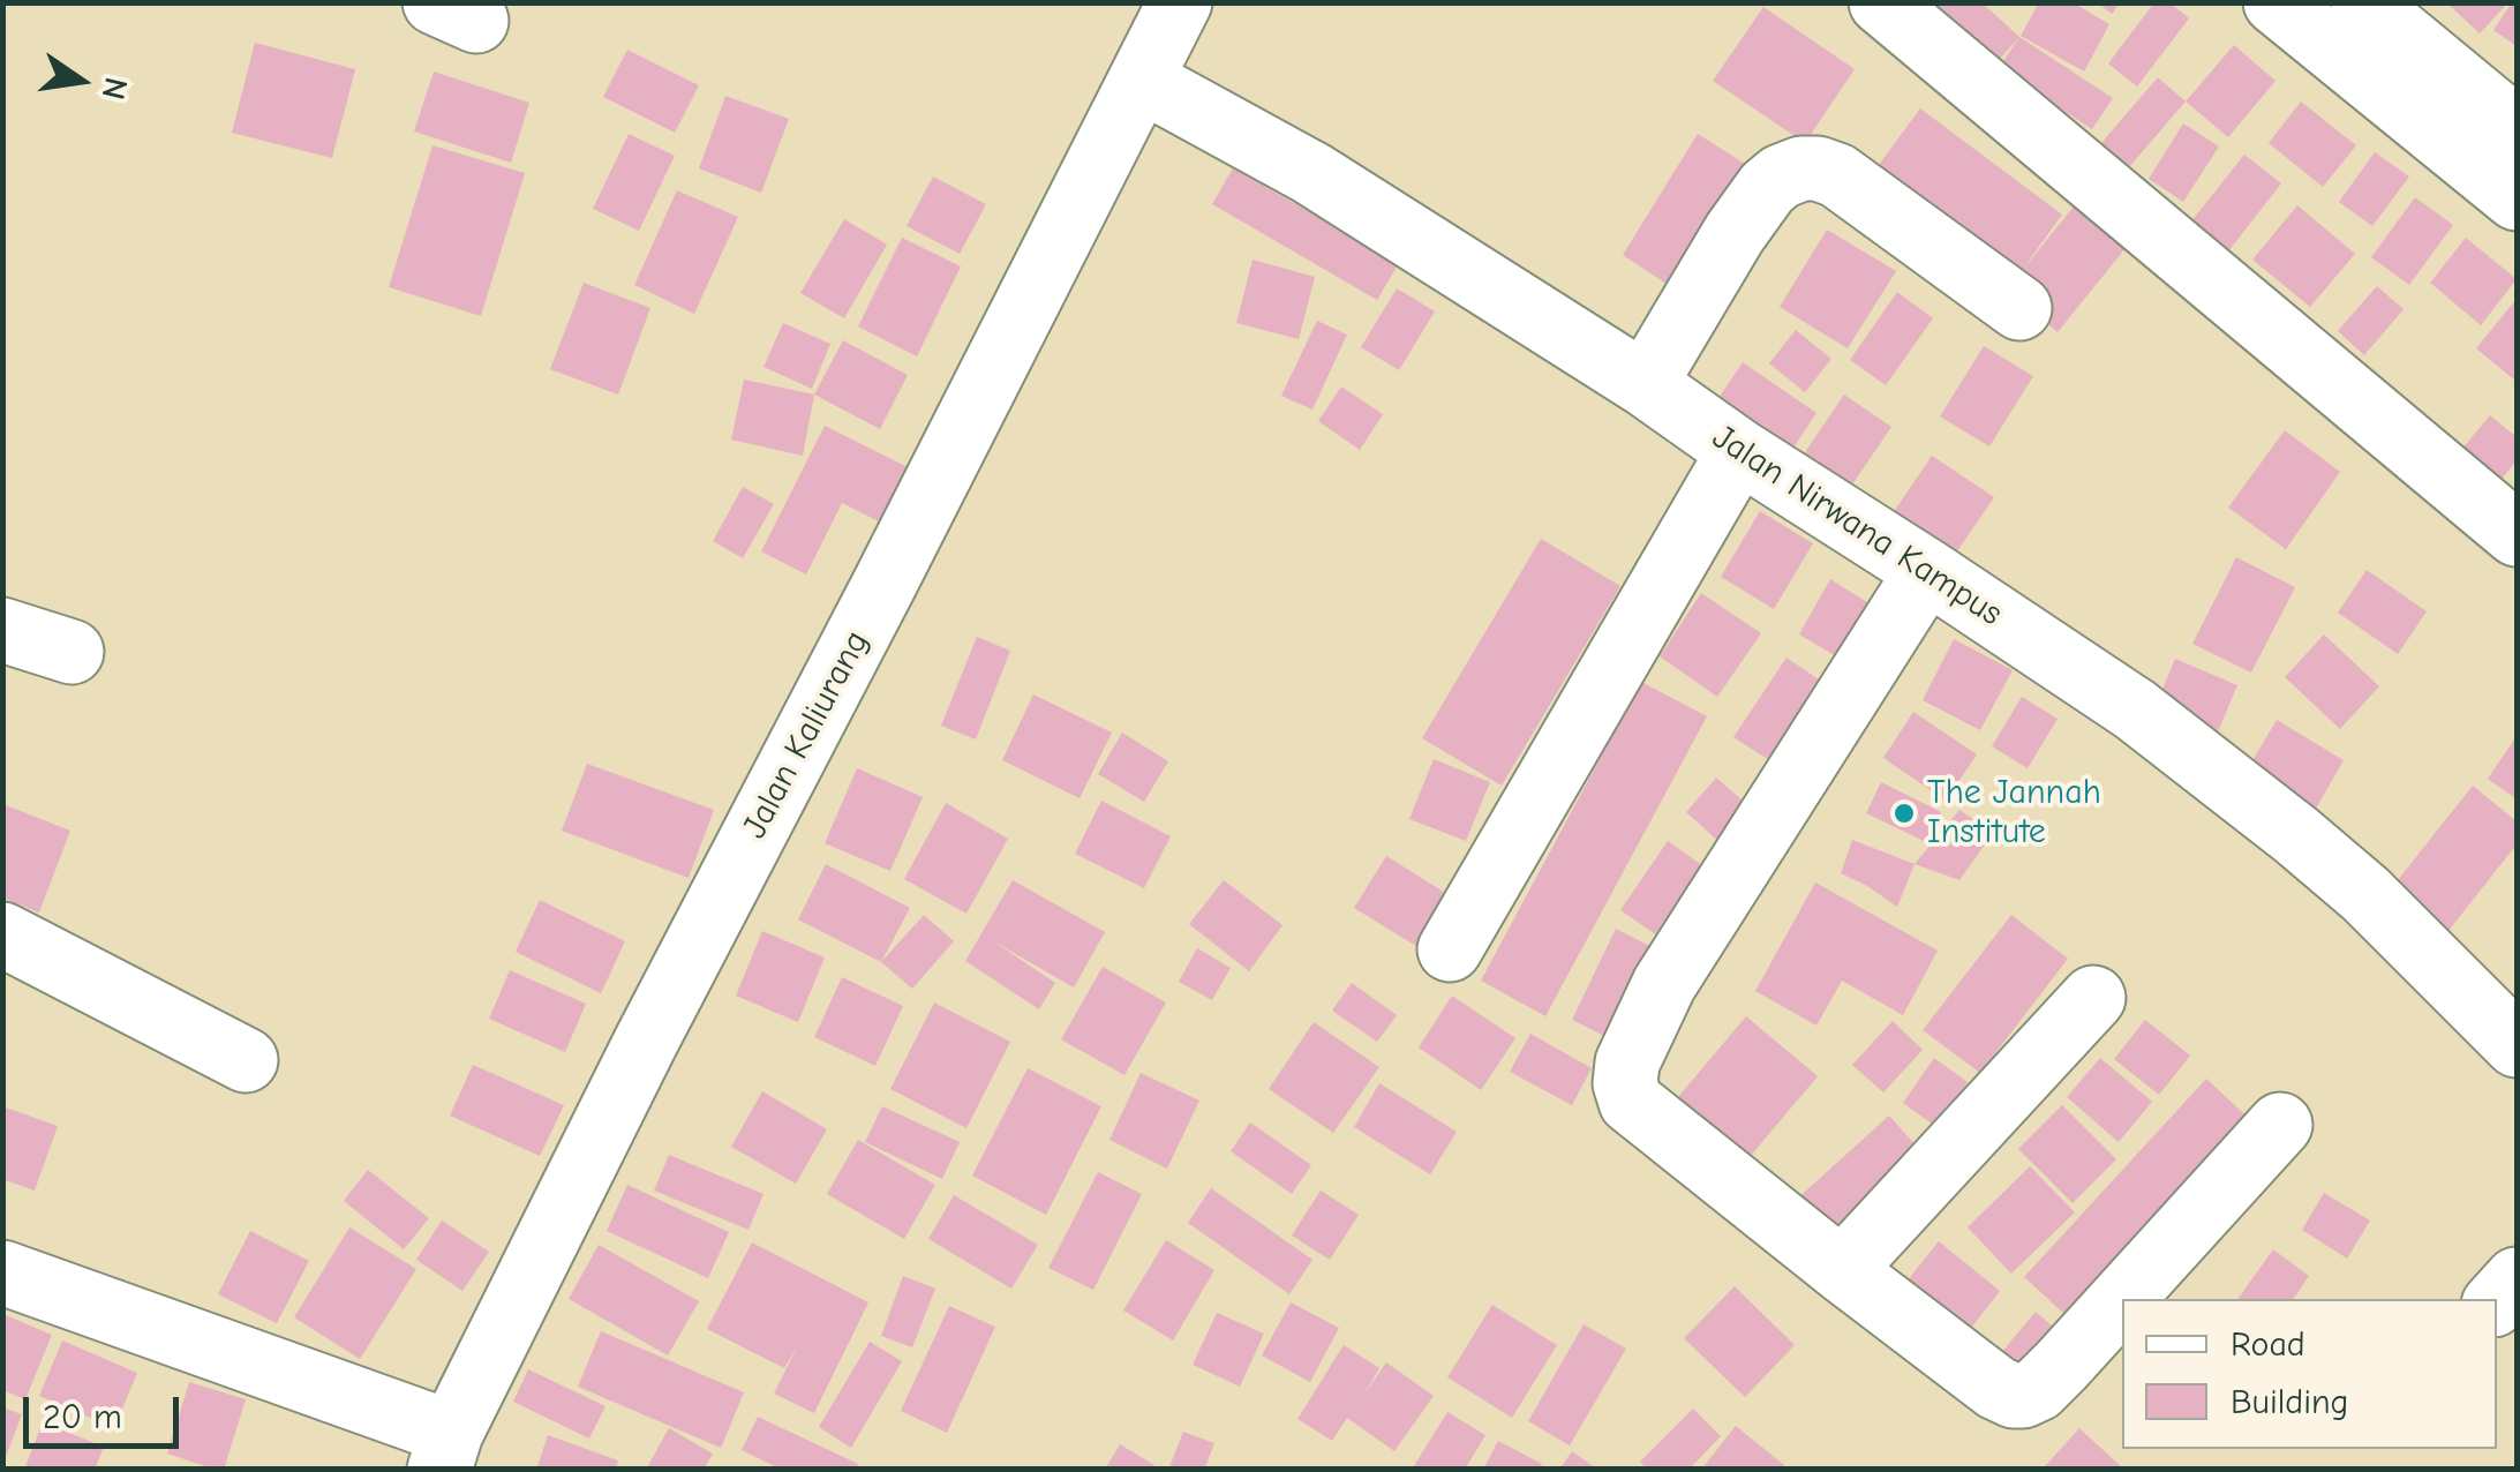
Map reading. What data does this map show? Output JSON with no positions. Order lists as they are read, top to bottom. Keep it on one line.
{"streets":{"street":["Jalan Nirwana Kampus","Jalan Kaliurang"]},"crossings":[["Jalan Nirwana Kampus","Jalan Kaliurang"]],"places":["The Jannah Institute"],"legend":["Road","Building"],"scale_bar":"20 m","north":"right"}
